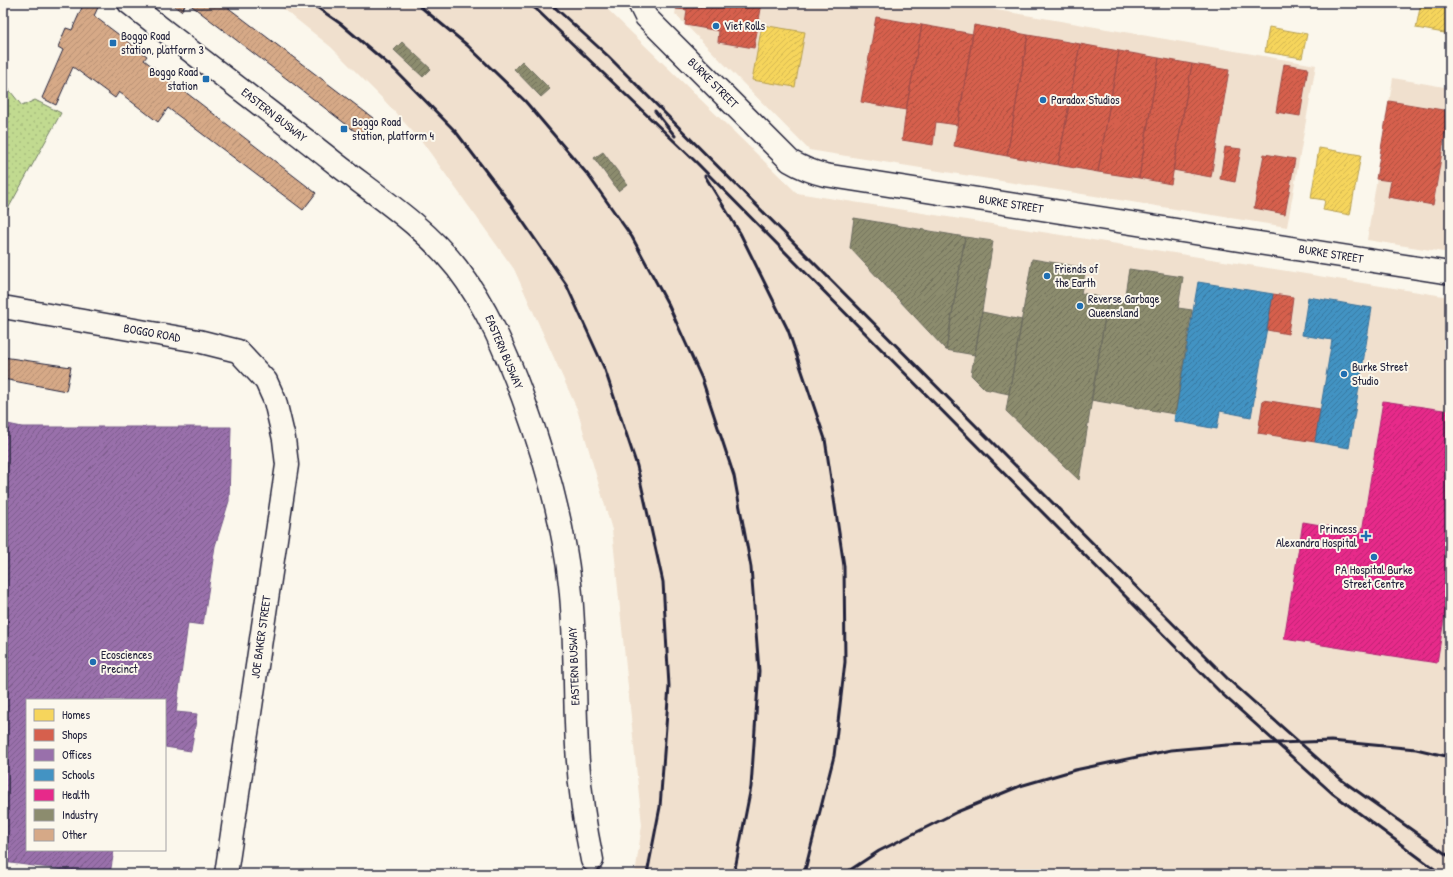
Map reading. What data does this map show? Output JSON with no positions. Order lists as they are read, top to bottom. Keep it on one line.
{"streets":{"street":["BURKE STREET","EASTERN BUSWAY","BOGGO ROAD","JOE BAKER STREET"]},"crossings":[["BOGGO ROAD","JOE BAKER STREET"]],"places":{"other":["Viet Rolls","Paradox Studios","Friends of the Earth","Reverse Garbage Queensland","Burke Street Studio","PA Hospital Burke Street Centre","Ecosciences Precinct"],"transit":["Boggo Road station, platform 3","Boggo Road station","Boggo Road station, platform 4"],"health":["Princess Alexandra Hospital"]},"legend":["Homes","Shops","Offices","Schools","Health","Industry","Other"]}
